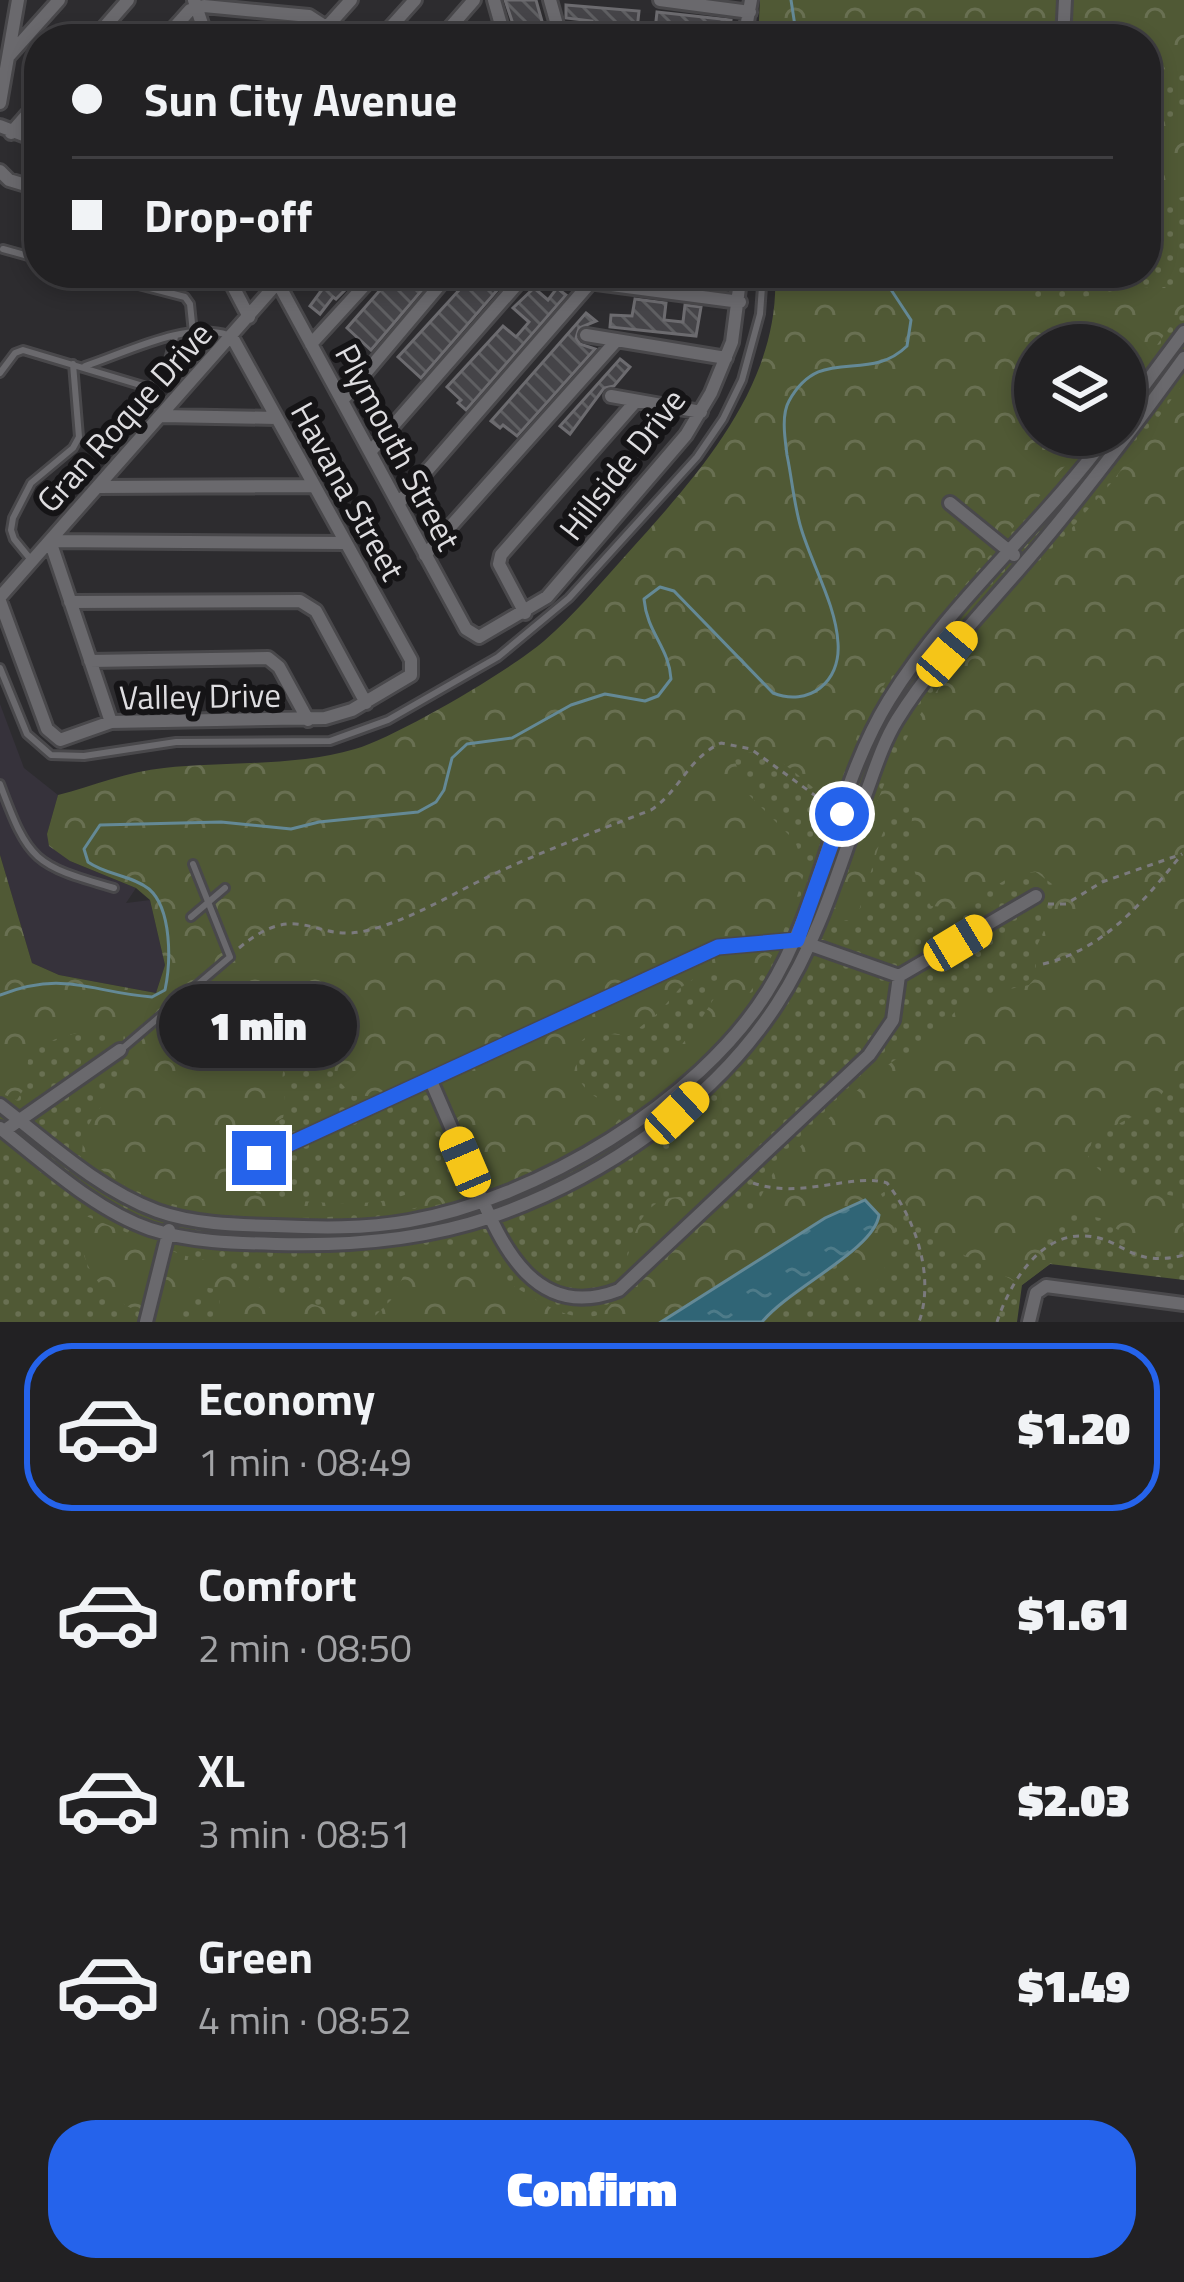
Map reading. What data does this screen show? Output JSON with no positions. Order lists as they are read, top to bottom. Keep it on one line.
{"streets":{"street":["Gran Roque Drive","Plymouth Street","Hillside Drive","Havana Street","Valley Drive"]},"crossings":[["Gran Roque Drive","Havana Street"],["Gran Roque Drive","Valley Drive"],["Plymouth Street","Hillside Drive"],["Havana Street","Valley Drive"]],"page":{"banner":["Sun City Avenue","Drop-off"],"bubble":"1 min","list":[{"name":"Economy","note":"1 min · 08:49","value":"$1.20"},{"name":"Comfort","note":"2 min · 08:50","value":"$1.61"},{"name":"XL","note":"3 min · 08:51","value":"$2.03"},{"name":"Green","note":"4 min · 08:52","value":"$1.49"}],"buttons":"Confirm"}}
